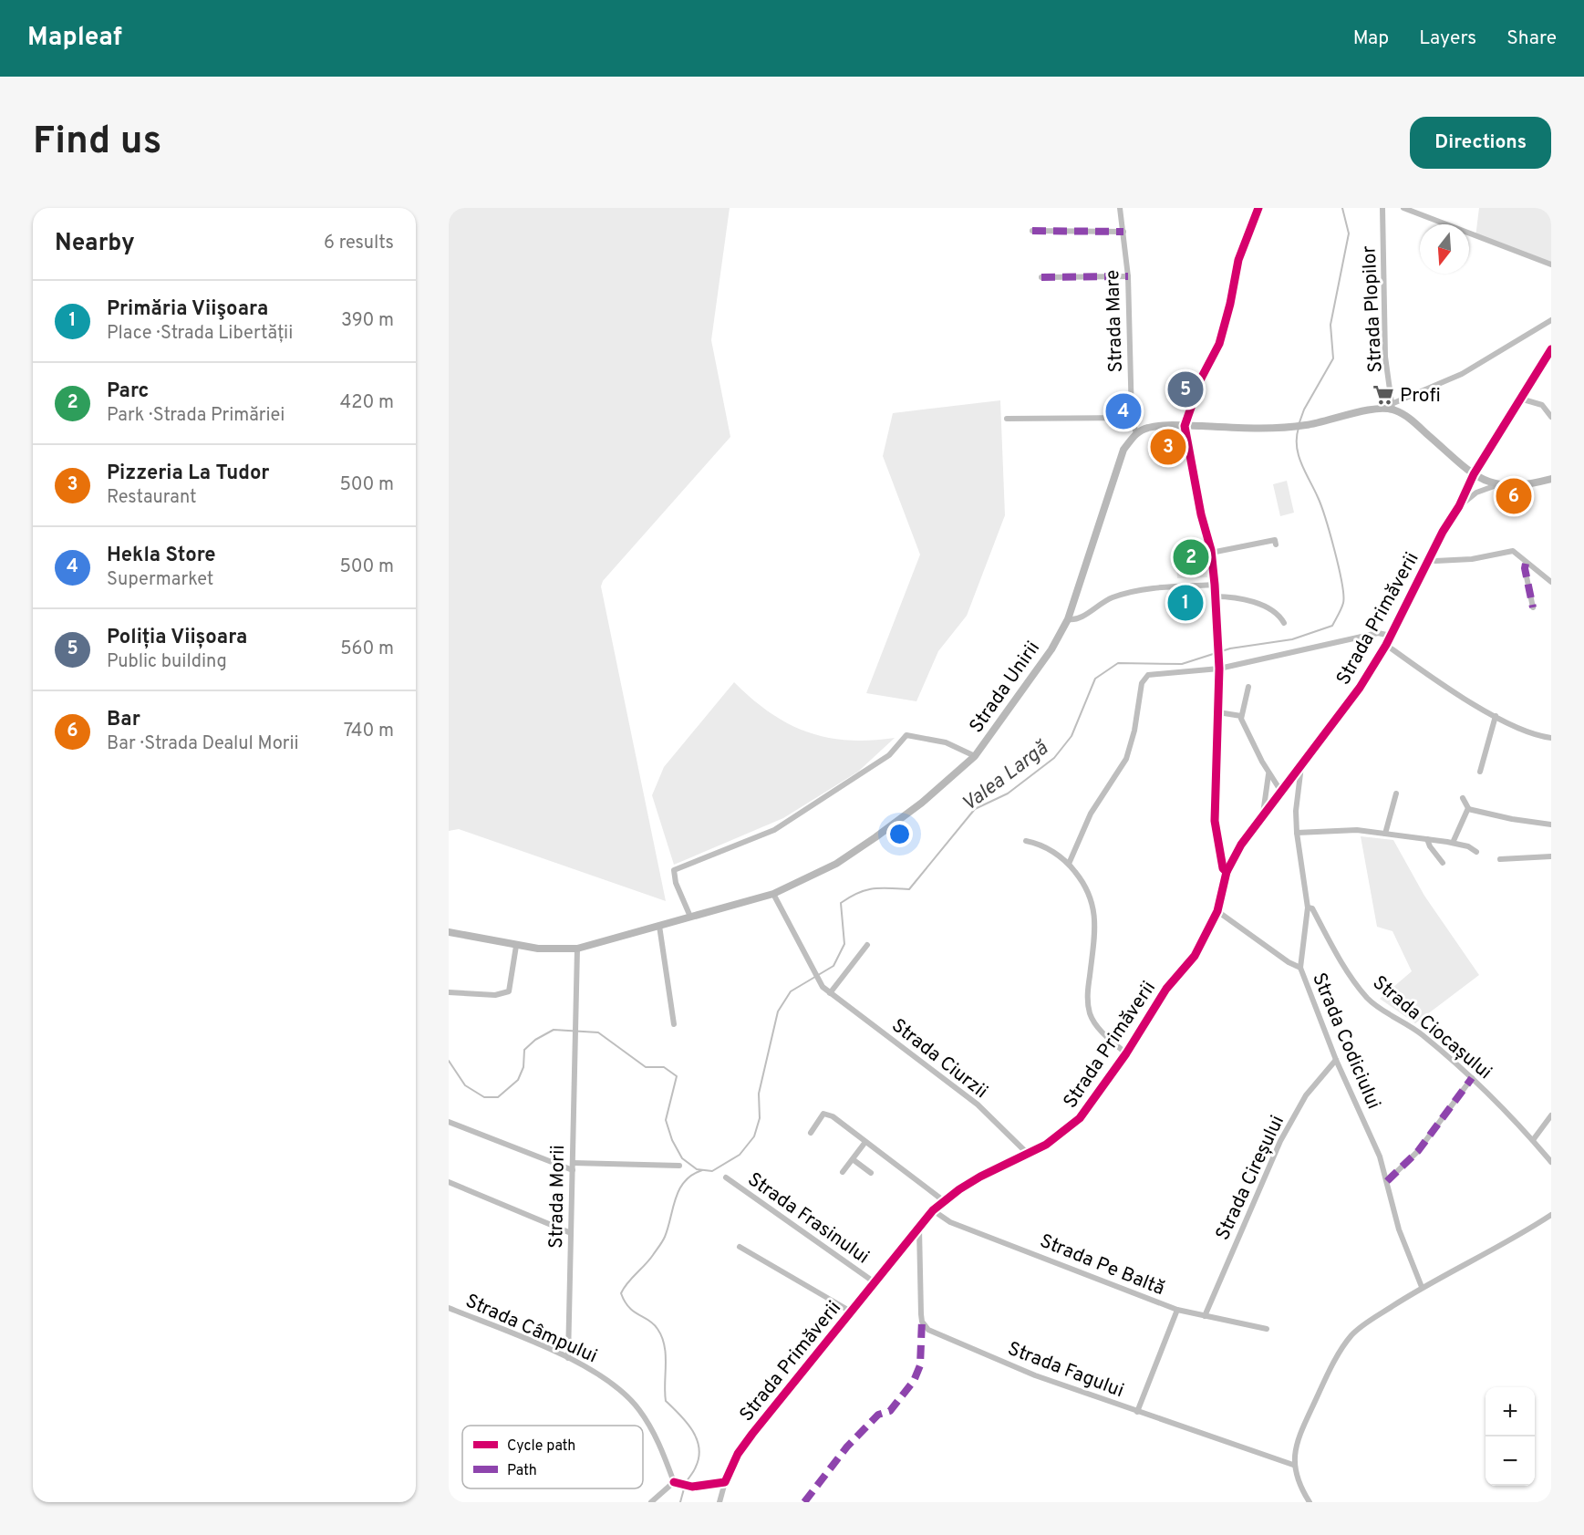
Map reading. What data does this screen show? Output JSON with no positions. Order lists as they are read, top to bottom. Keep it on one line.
{"streets":{"main road":["Strada Unirii"],"street":["Strada Plopilor","Strada Mare","Strada Primăverii","Strada Ciocașului","Strada Codiciului","Strada Ciurzii","Strada Cireșului","Strada Morii","Strada Frasinului","Strada Pe Baltă","Strada Câmpului","Strada Fagului"]},"crossings":[["Strada Mare","Strada Unirii"],["Strada Primăverii","Strada Codiciului"],["Strada Primăverii","Strada Ciurzii"],["Strada Primăverii","Strada Frasinului"],["Strada Primăverii","Strada Pe Baltă"],["Strada Primăverii","Strada Fagului"],["Strada Unirii","Strada Ciurzii"],["Strada Unirii","Strada Morii"],["Strada Ciocașului","Strada Codiciului"],["Strada Codiciului","Strada Cireșului"],["Strada Cireșului","Strada Pe Baltă"],["Strada Morii","Strada Câmpului"]],"water":["Valea Largă"],"places":{"supermarket":["Profi"]},"legend":["Cycle path","Path"],"north":"bottom","page":{"header":"Mapleaf","nav":["Map","Layers","Share"],"buttons":"Directions","title":"Find us","heading":["Nearby","6 results"],"list":[{"mark":"1","name":"Primăria Viişoara","note":"Place · Strada Libertății","value":"390 m"},{"mark":"2","name":"Parc","note":"Park · Strada Primăriei","value":"420 m"},{"mark":"3","name":"Pizzeria La Tudor","note":"Restaurant","value":"500 m"},{"mark":"4","name":"Hekla Store","note":"Supermarket","value":"500 m"},{"mark":"5","name":"Poliția Viișoara","note":"Public building","value":"560 m"},{"mark":"6","name":"Bar","note":"Bar · Strada Dealul Morii","value":"740 m"}],"pins":["5","4","3","6","2","1"],"map_buttons":["+","−"]}}
